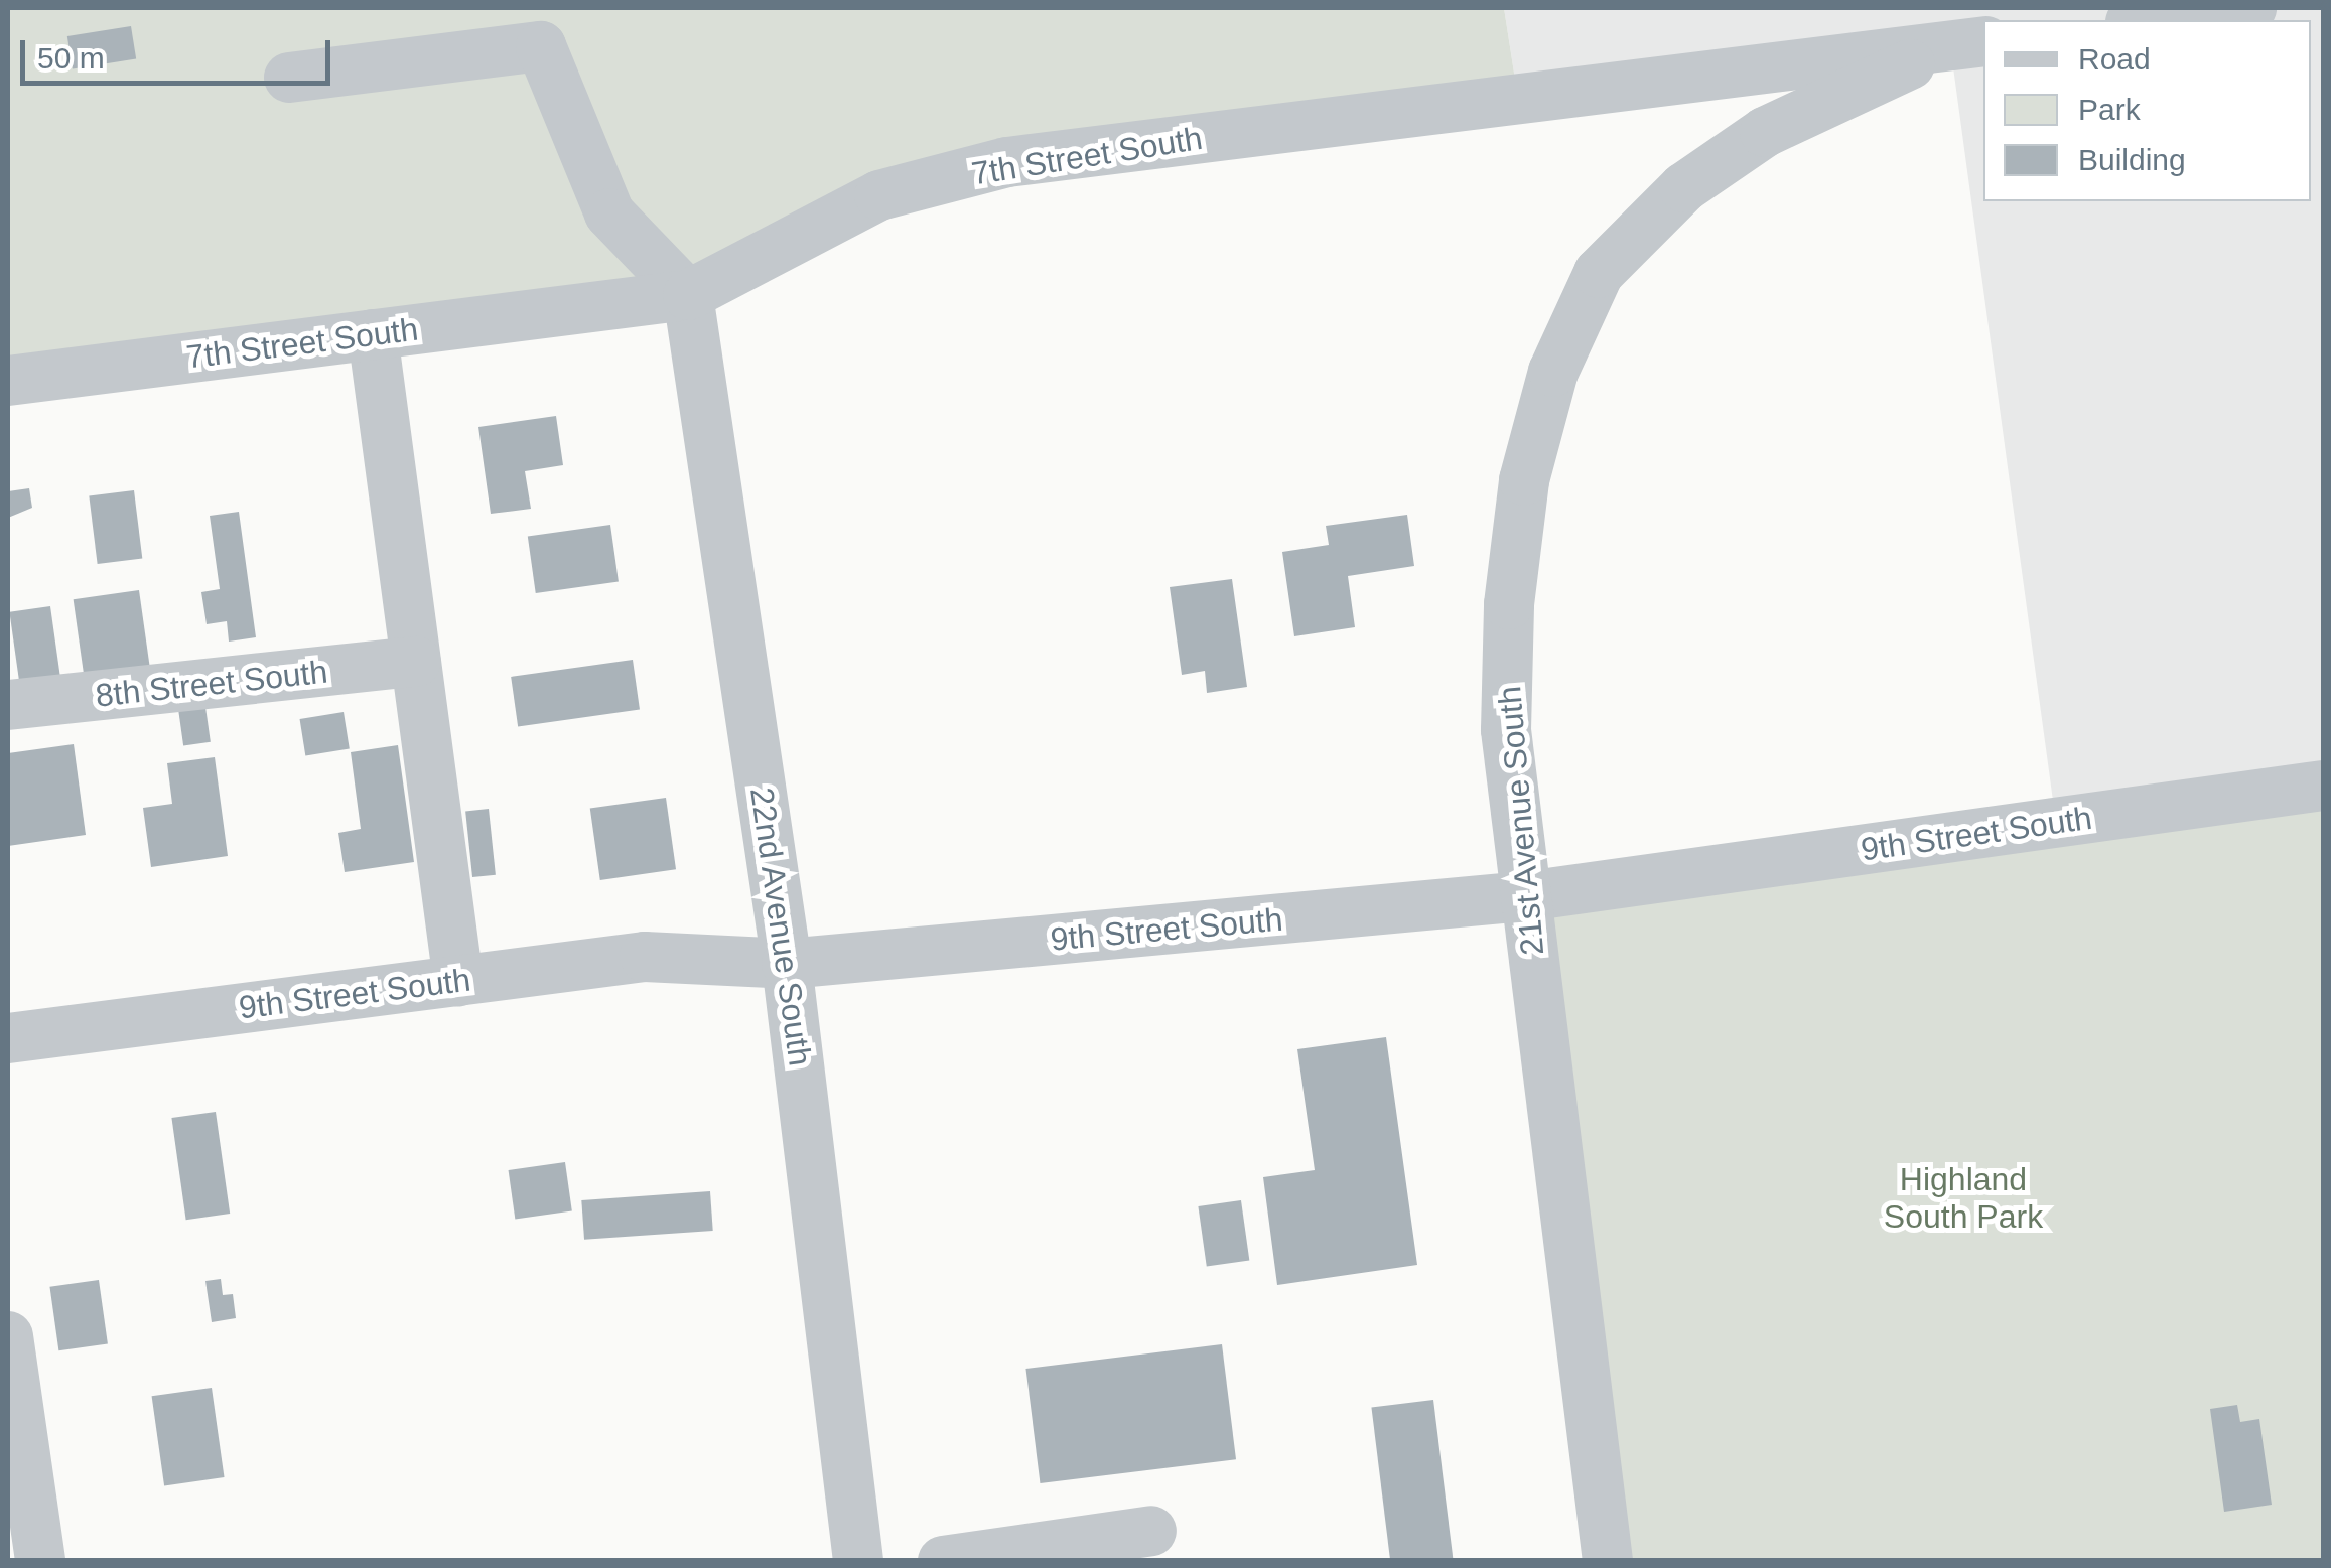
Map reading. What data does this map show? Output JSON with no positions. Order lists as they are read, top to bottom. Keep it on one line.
{"streets":{"street":["7th Street South","8th Street South","21st Avenue South","9th Street South","22nd Avenue South"]},"crossings":[["7th Street South","21st Avenue South"],["7th Street South","22nd Avenue South"],["21st Avenue South","9th Street South"],["9th Street South","22nd Avenue South"]],"parks":["Highland South Park"],"legend":["Road","Park","Building"],"scale_bar":"50 m"}
